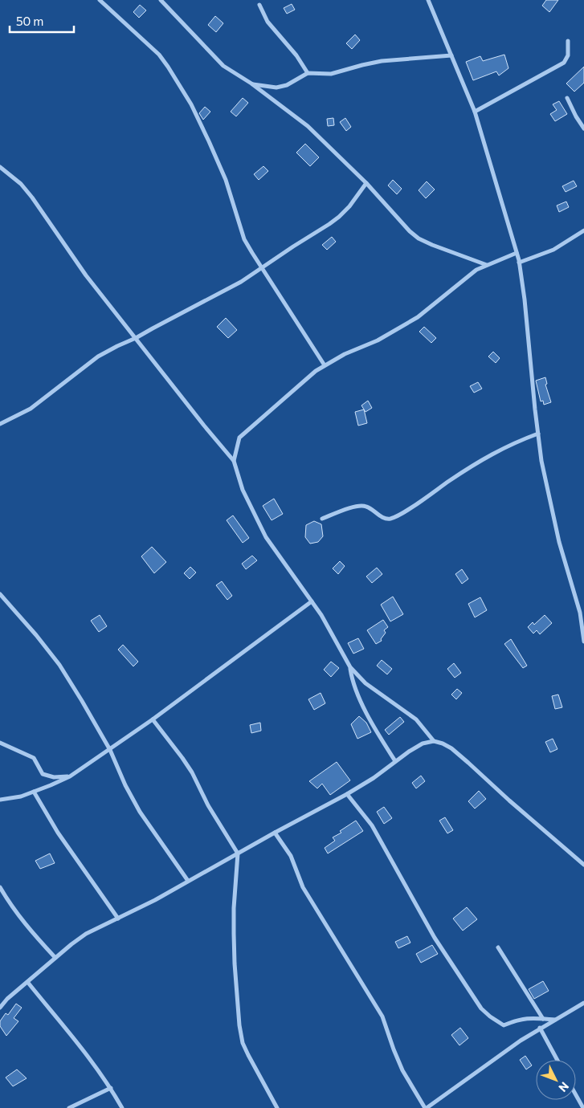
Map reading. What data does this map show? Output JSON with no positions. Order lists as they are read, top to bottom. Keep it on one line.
{"scale_bar":"50 m","north":"bottom right"}
